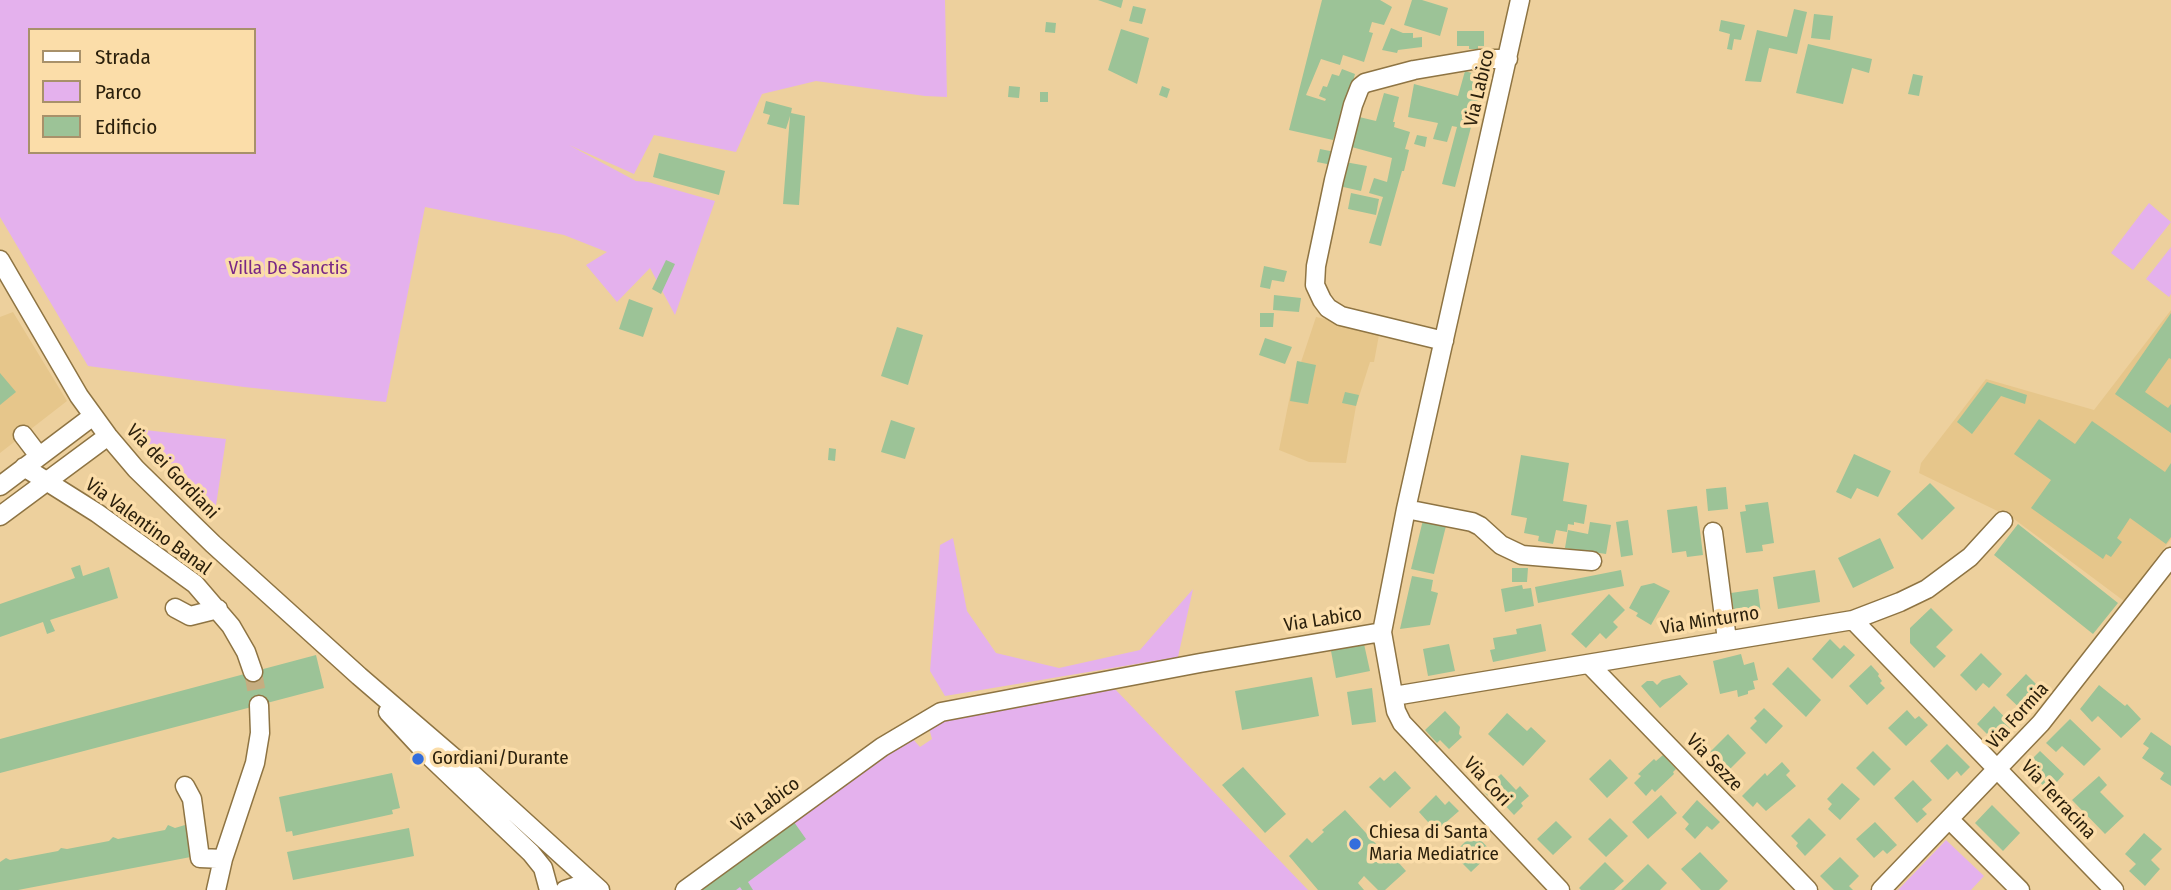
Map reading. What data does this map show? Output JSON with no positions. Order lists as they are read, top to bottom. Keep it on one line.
{"streets":{"street":["Via Labico","Via dei Gordiani","Via Valentino Banal","Via Minturno","Via Formia","Via Sezze","Via Cori","Via Terracina"]},"crossings":[["Via Labico","Via Cori"],["Via Minturno","Via Sezze"],["Via Minturno","Via Cori"],["Via Minturno","Via Terracina"],["Via Formia","Via Terracina"]],"parks":["Villa De Sanctis"],"places":["Gordiani/Durante","Chiesa di Santa Maria Mediatrice"],"legend":["Strada","Parco","Edificio"]}
